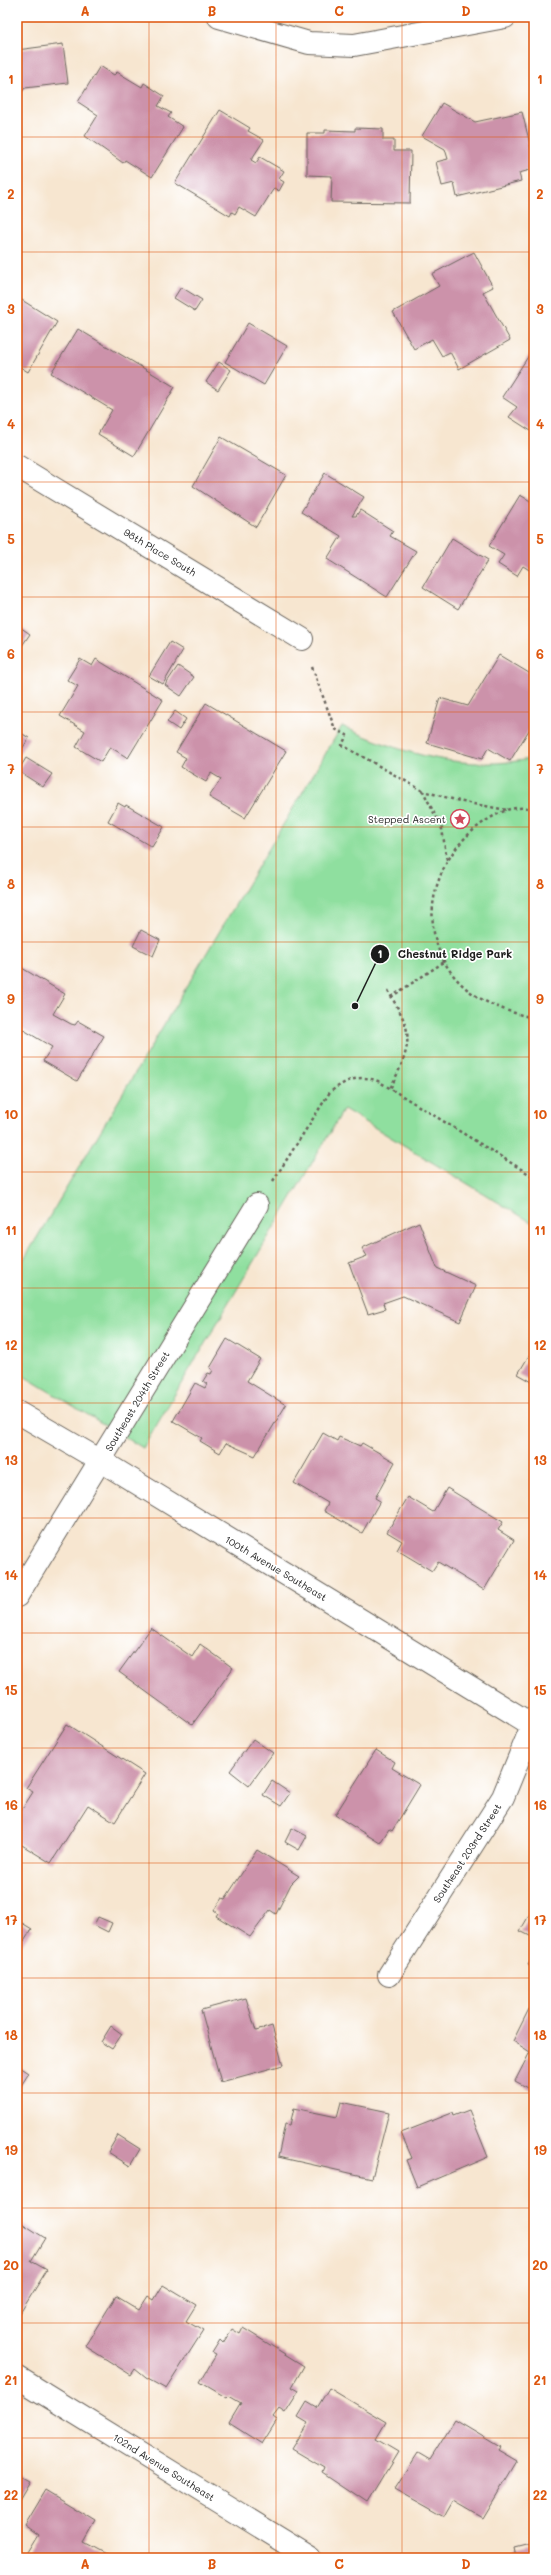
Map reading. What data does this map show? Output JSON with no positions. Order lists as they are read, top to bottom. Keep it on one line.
{"streets":{"street":["98th Place South","Southeast 204th Street","100th Avenue Southeast","Southeast 203rd Street","102nd Avenue Southeast"]},"crossings":[["Southeast 204th Street","100th Avenue Southeast"],["100th Avenue Southeast","Southeast 203rd Street"]],"places":{"place":["Stepped Ascent"],"other":["Chestnut Ridge Park"]},"grid":{"columns":["A","B","C","D"],"rows":["1","2","3","4","5","6","7","8","9","10","11","12","13","14","15","16","17","18","19","20","21","22"]}}
